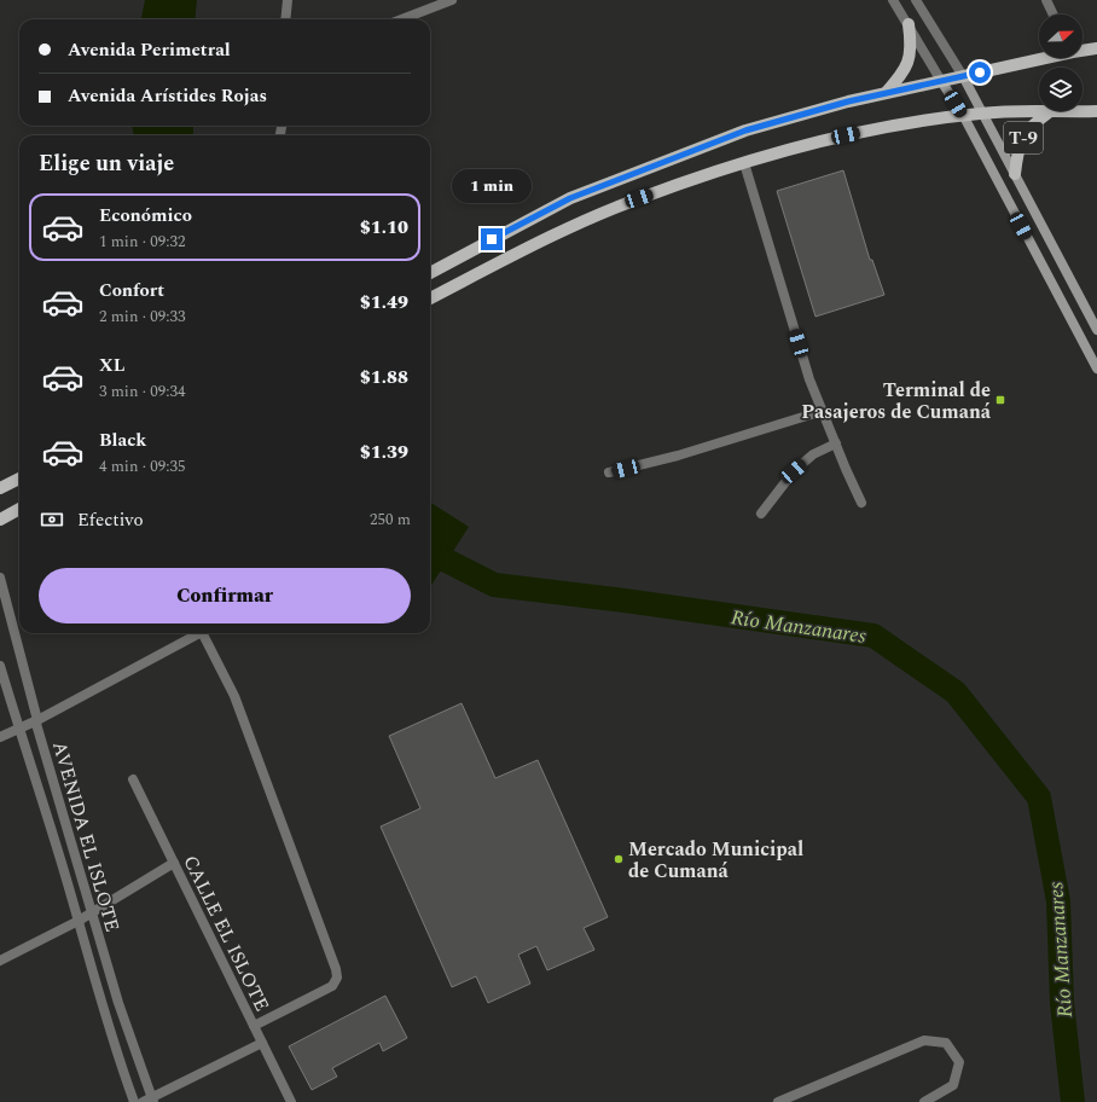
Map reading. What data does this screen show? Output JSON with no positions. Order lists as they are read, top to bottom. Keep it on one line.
{"streets":{"main road":["T-9"],"street":["AVENIDA EL ISLOTE","CALLE EL ISLOTE"]},"water":["Río Manzanares"],"places":{"transit":["Terminal de Pasajeros de Cumaná"],"other":["Mercado Municipal de Cumaná"]},"north":"right","page":{"banner":["Avenida Perimetral","Avenida Arístides Rojas"],"heading":"Elige un viaje","bubble":"1 min","list":[{"name":"Económico","note":"1 min · 09:32","value":"$1.10"},{"name":"Confort","note":"2 min · 09:33","value":"$1.49"},{"name":"XL","note":"3 min · 09:34","value":"$1.88"},{"name":"Black","note":"4 min · 09:35","value":"$1.39"}],"pay":["Efectivo","250 m"],"buttons":"Confirmar"}}
